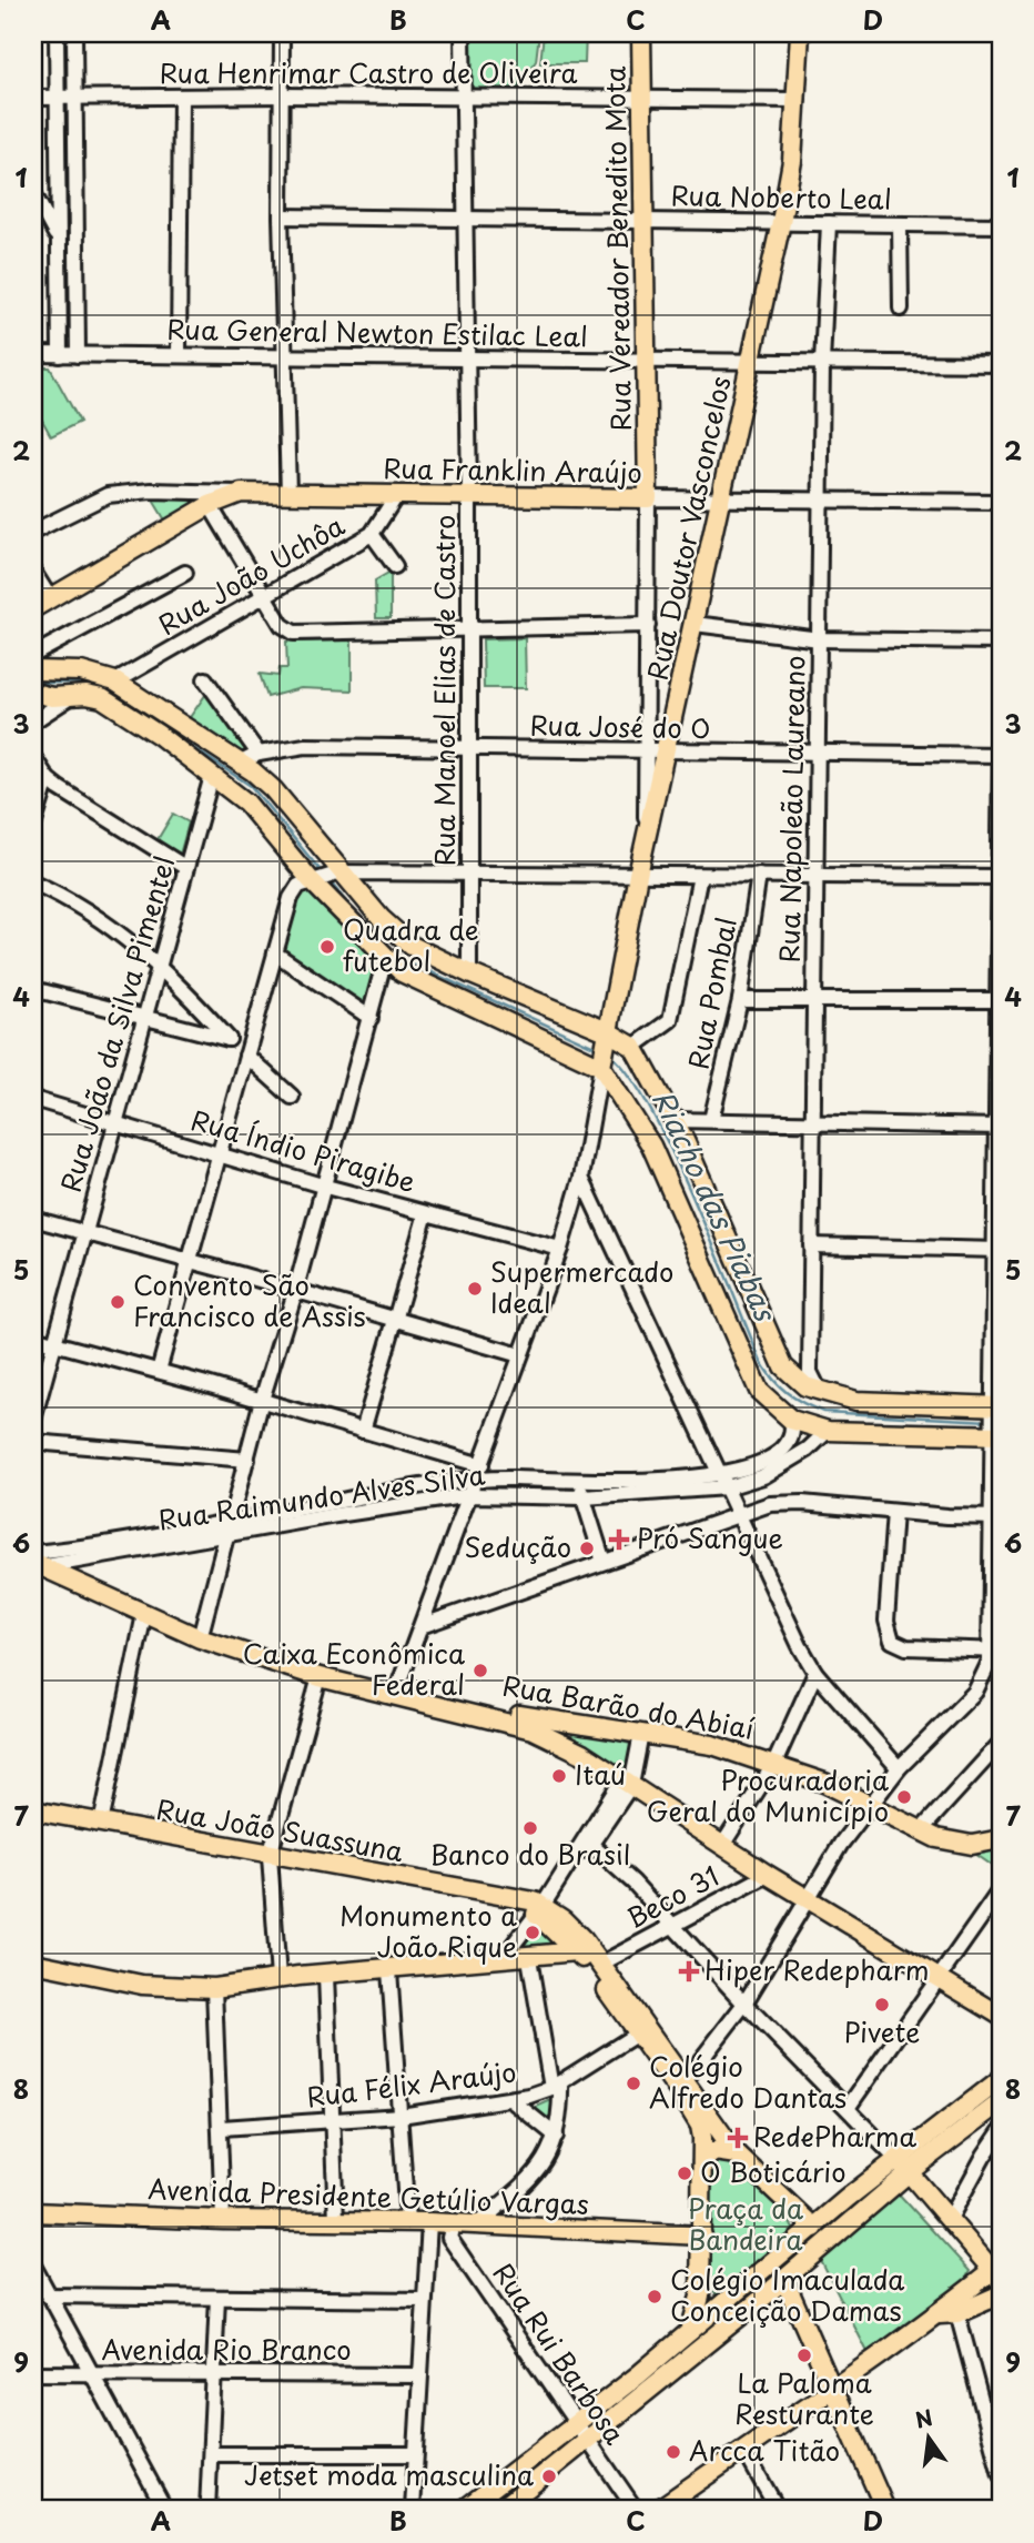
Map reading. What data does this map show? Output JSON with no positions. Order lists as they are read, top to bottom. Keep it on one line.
{"streets":{"main road":["Rua Vereador Benedito Mota","Rua Franklin Araújo","Rua Doutor Vasconcelos","Rua Barão do Abiaí","Rua João Suassuna","Avenida Presidente Getúlio Vargas"],"street":["Rua Henrimar Castro de Oliveira","Rua Noberto Leal","Rua General Newton Estilac Leal","Rua João Uchôa","Rua Manoel Elias de Castro","Rua José do O","Rua Napoleão Laureano","Rua Pombal","Rua João da Silva Pimentel","Rua Índio Piragibe","Rua Raimundo Alves Silva","Beco 31","Rua Félix Araújo","Avenida Rio Branco","Rua Rui Barbosa"]},"crossings":[["Rua Henrimar Castro de Oliveira","Rua Vereador Benedito Mota"],["Rua Henrimar Castro de Oliveira","Rua Doutor Vasconcelos"],["Rua Henrimar Castro de Oliveira","Rua Manoel Elias de Castro"],["Rua Noberto Leal","Rua Vereador Benedito Mota"],["Rua Noberto Leal","Rua Doutor Vasconcelos"],["Rua Noberto Leal","Rua Manoel Elias de Castro"],["Rua Noberto Leal","Rua Napoleão Laureano"],["Rua Vereador Benedito Mota","Rua General Newton Estilac Leal"],["Rua Vereador Benedito Mota","Rua Franklin Araújo"],["Rua Vereador Benedito Mota","Rua Doutor Vasconcelos"],["Rua Vereador Benedito Mota","Rua José do O"],["Rua General Newton Estilac Leal","Rua Doutor Vasconcelos"],["Rua General Newton Estilac Leal","Rua Manoel Elias de Castro"],["Rua General Newton Estilac Leal","Rua Napoleão Laureano"],["Rua Franklin Araújo","Rua Doutor Vasconcelos"],["Rua Franklin Araújo","Rua João Uchôa"],["Rua Franklin Araújo","Rua Manoel Elias de Castro"],["Rua Franklin Araújo","Rua Napoleão Laureano"],["Rua Doutor Vasconcelos","Rua José do O"],["Rua Manoel Elias de Castro","Rua José do O"],["Rua José do O","Rua Napoleão Laureano"],["Rua João da Silva Pimentel","Rua Índio Piragibe"],["Rua Raimundo Alves Silva","Rua Barão do Abiaí"],["Avenida Presidente Getúlio Vargas","Rua Rui Barbosa"]],"water":["Riacho das Piabas"],"parks":["Praça da Bandeira"],"places":{"other":["Quadra de futebol","Supermercado Ideal","Convento São Francisco de Assis","Sedução","Caixa Econômica Federal","Itaú","Procuradoria Geral do Município","Banco do Brasil","Monumento a João Rique","Pivete","Colégio Alfredo Dantas","O Boticário","Colégio Imaculada Conceição Damas","La Paloma Resturante","Arcca Titão","Jetset moda masculina"],"health":["Pró Sangue","Hiper Redepharm","RedePharma"]},"north":"top","grid":{"columns":["A","B","C","D"],"rows":["1","2","3","4","5","6","7","8","9"]}}
